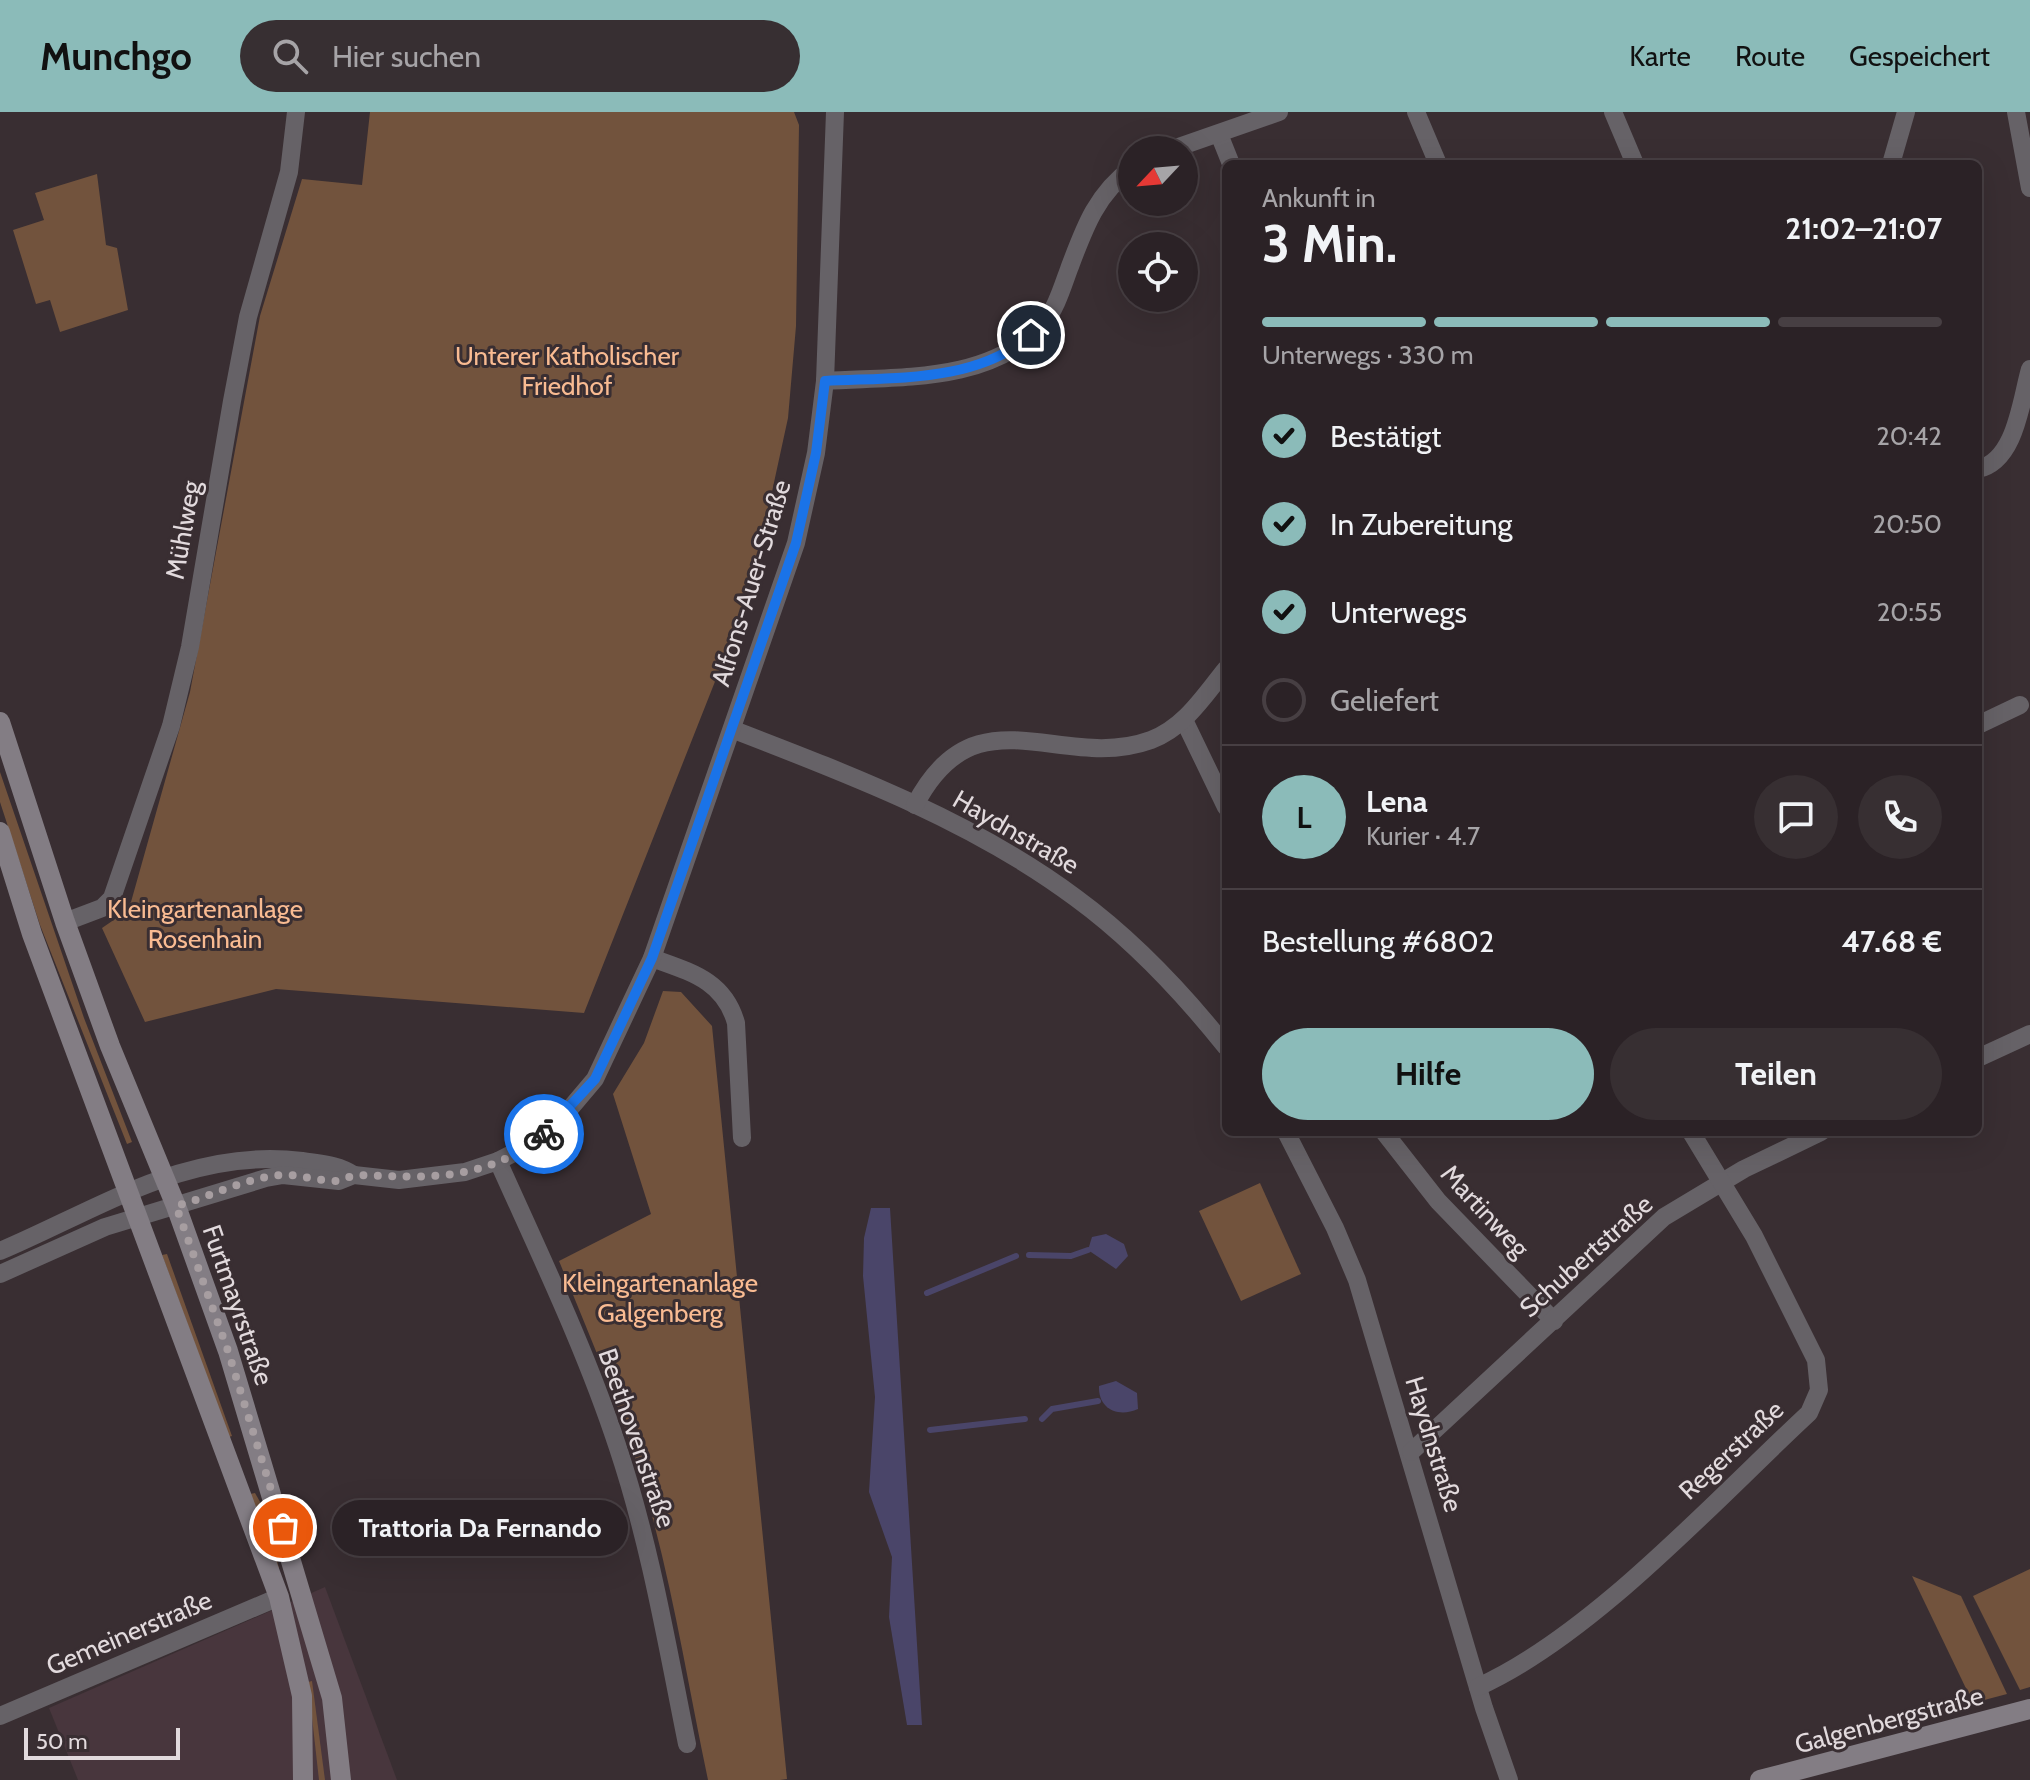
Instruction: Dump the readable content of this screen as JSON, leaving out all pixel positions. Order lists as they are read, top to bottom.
{
  "streets": {
    "main road": ["Furtmayrstraße", "Galgenbergstraße"],
    "street": [
      "Mühlweg",
      "Alfons-Auer-Straße",
      "Haydnstraße",
      "Martinweg",
      "Schubertstraße",
      "Beethovenstraße",
      "Regerstraße",
      "Gemeinerstraße"
    ]
  },
  "crossings": [
    ["Mühlweg", "Furtmayrstraße"],
    ["Alfons-Auer-Straße", "Haydnstraße"],
    ["Alfons-Auer-Straße", "Furtmayrstraße"],
    ["Alfons-Auer-Straße", "Beethovenstraße"],
    ["Haydnstraße", "Schubertstraße"],
    ["Haydnstraße", "Regerstraße"],
    ["Martinweg", "Schubertstraße"],
    ["Schubertstraße", "Regerstraße"]
  ],
  "parks": ["Unterer Katholischer Friedhof", "Kleingartenanlage Rosenhain", "Kleingartenanlage Galgenberg"],
  "places": ["Trattoria Da Fernando"],
  "scale_bar": "50 m",
  "north": "bottom left",
  "page": {
    "header": "Munchgo",
    "search": "Hier suchen",
    "nav": ["Karte", "Route", "Gespeichert"],
    "heading": ["3 Min.", "Ankunft in", "21:02–21:07"],
    "panel": [
      "Lena",
      "Kurier · 4.7",
      "Bestellung #6802",
      "47.68 €"
    ],
    "bar": "Unterwegs · 330 m",
    "list": [
      ["Bestätigt", "20:42"],
      ["In Zubereitung", "20:50"],
      ["Unterwegs", "20:55"],
      "Geliefert"
    ],
    "round": "L",
    "buttons": ["Hilfe", "Teilen"],
    "bubble": "Trattoria Da Fernando",
    "scale": "50 m"
  }
}
